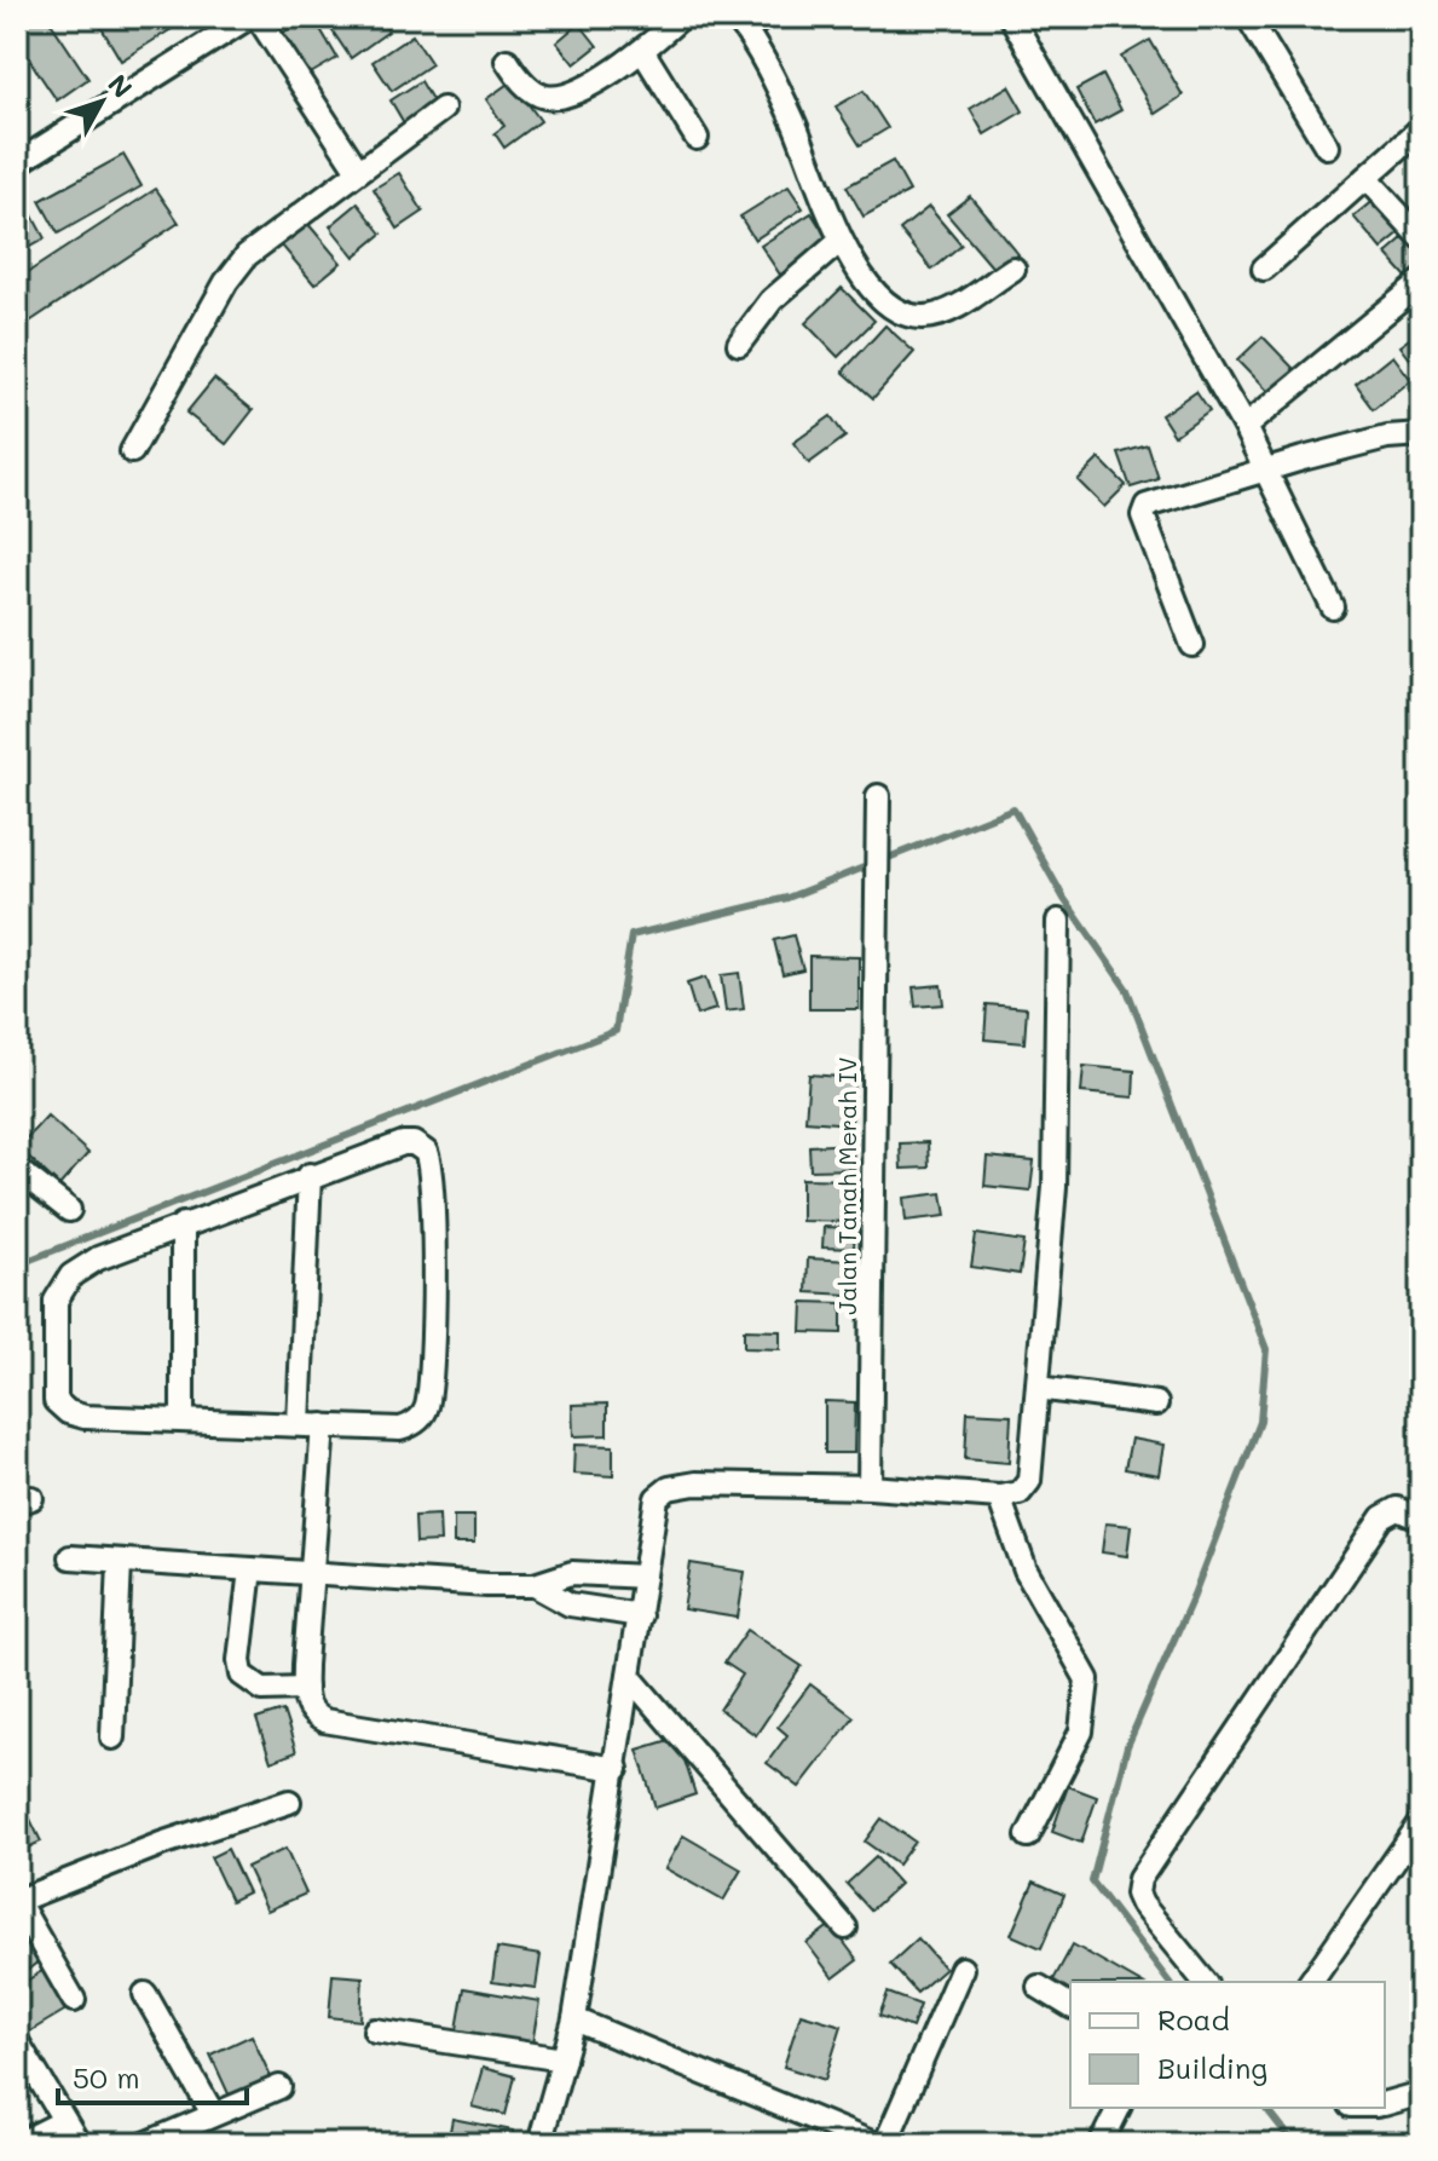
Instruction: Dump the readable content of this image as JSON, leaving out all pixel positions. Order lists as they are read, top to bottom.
{
  "streets": {
    "street": ["Jalan Tanah Merah IV"]
  },
  "legend": ["Road", "Building"],
  "scale_bar": "50 m",
  "north": "top right"
}
